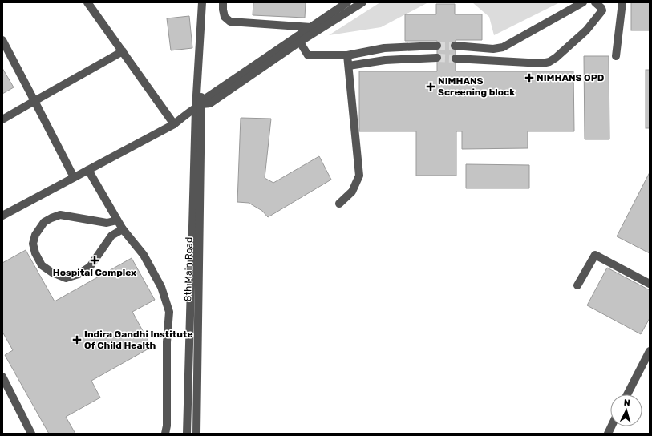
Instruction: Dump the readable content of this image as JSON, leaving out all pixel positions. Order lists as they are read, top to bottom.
{
  "streets": {
    "street": ["8th Main Road"]
  },
  "places": {
    "health": [
      "NIMHANS OPD",
      "NIMHANS Screening block",
      "Hospital Complex",
      "Indira Gandhi Institute Of Child Health"
    ]
  },
  "north": "top"
}
